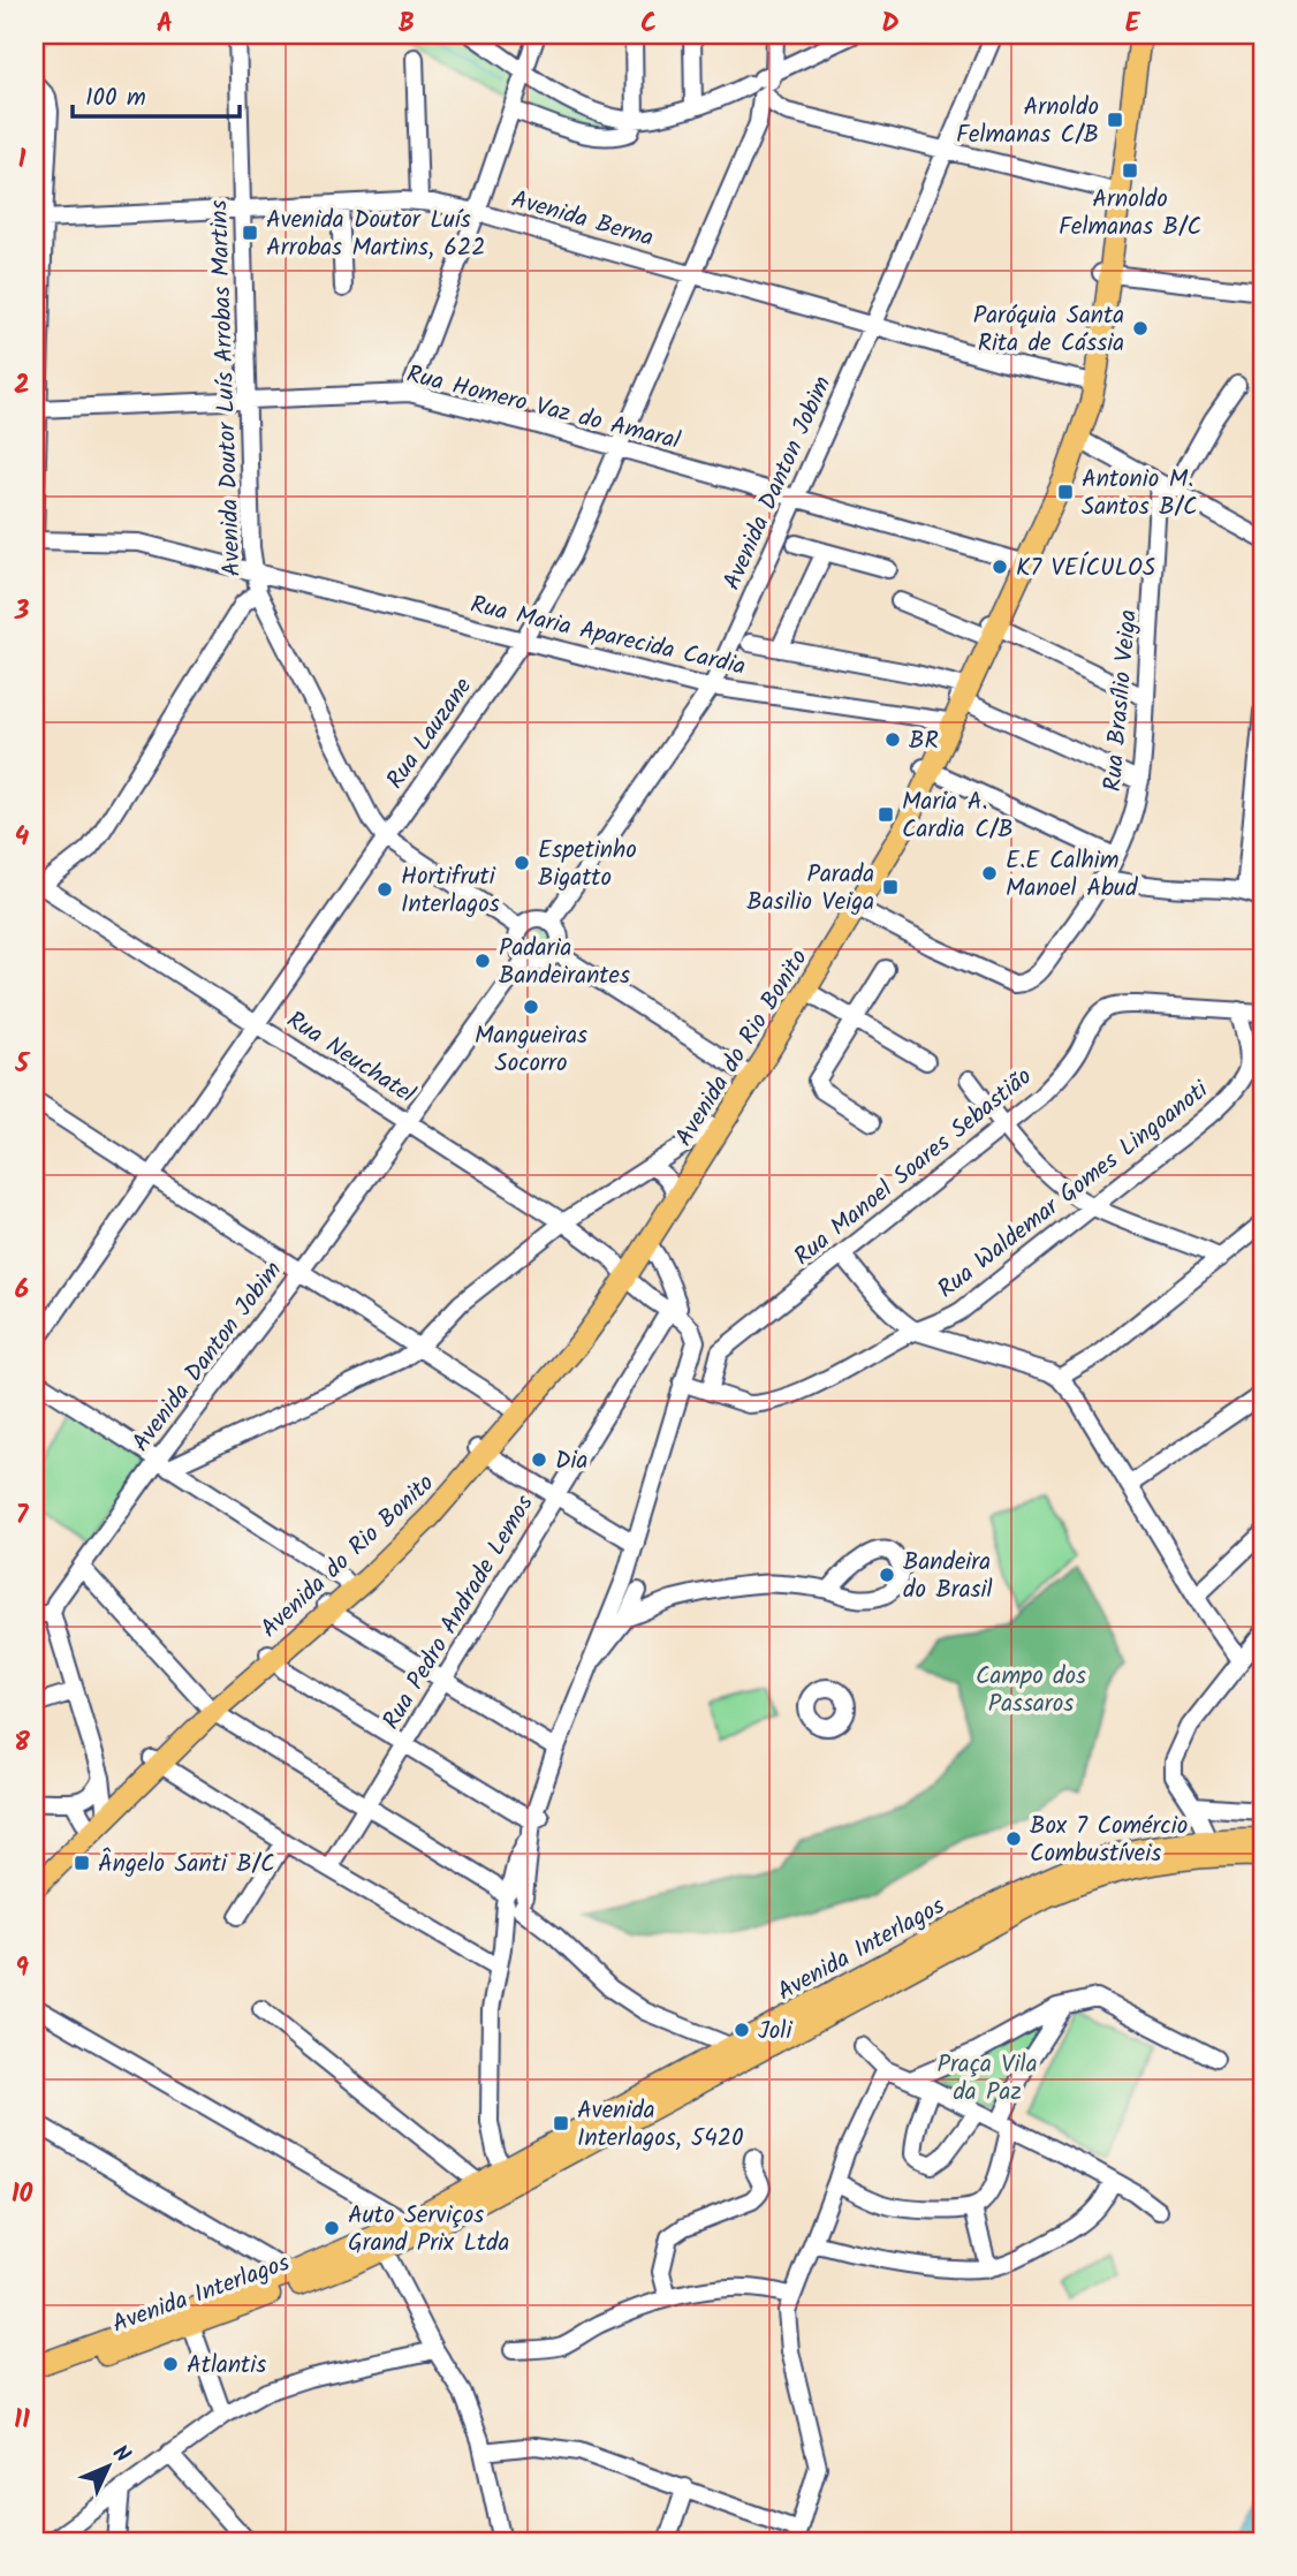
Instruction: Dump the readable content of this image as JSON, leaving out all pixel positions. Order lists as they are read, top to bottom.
{
  "streets": {
    "main road": ["Avenida do Rio Bonito", "Avenida Interlagos"],
    "street": [
      "Avenida Berna",
      "Avenida Doutor Luís Arrobas Martins",
      "Rua Homero Vaz do Amaral",
      "Avenida Danton Jobim",
      "Rua Maria Aparecida Cardia",
      "Rua Brasílio Veiga",
      "Rua Lauzane",
      "Rua Neuchatel",
      "Rua Manoel Soares Sebastião",
      "Rua Waldemar Gomes Lingoanoti",
      "Rua Pedro Andrade Lemos"
    ]
  },
  "crossings": [
    ["Avenida Berna", "Avenida Doutor Luís Arrobas Martins"],
    ["Avenida Berna", "Avenida Danton Jobim"],
    ["Avenida Berna", "Rua Lauzane"],
    ["Avenida Berna", "Avenida do Rio Bonito"],
    ["Avenida Doutor Luís Arrobas Martins", "Rua Homero Vaz do Amaral"],
    ["Avenida Doutor Luís Arrobas Martins", "Avenida Danton Jobim"],
    ["Avenida Doutor Luís Arrobas Martins", "Rua Maria Aparecida Cardia"],
    ["Avenida Doutor Luís Arrobas Martins", "Rua Lauzane"],
    ["Rua Homero Vaz do Amaral", "Avenida Danton Jobim"],
    ["Rua Homero Vaz do Amaral", "Rua Lauzane"],
    ["Rua Homero Vaz do Amaral", "Avenida do Rio Bonito"],
    ["Avenida Danton Jobim", "Rua Maria Aparecida Cardia"],
    ["Avenida Danton Jobim", "Rua Neuchatel"],
    ["Rua Maria Aparecida Cardia", "Rua Lauzane"],
    ["Rua Maria Aparecida Cardia", "Avenida do Rio Bonito"],
    ["Rua Brasílio Veiga", "Avenida do Rio Bonito"],
    ["Rua Lauzane", "Rua Neuchatel"],
    ["Avenida do Rio Bonito", "Rua Neuchatel"],
    ["Rua Neuchatel", "Rua Pedro Andrade Lemos"],
    ["Rua Manoel Soares Sebastião", "Rua Waldemar Gomes Lingoanoti"]
  ],
  "parks": ["Campo dos Passaros", "Praça Vila da Paz"],
  "places": {
    "transit": [
      "Arnoldo Felmanas C/B",
      "Arnoldo Felmanas B/C",
      "Avenida Doutor Luís Arrobas Martins, 622",
      "Antonio M. Santos B/C",
      "Maria A. Cardia C/B",
      "Parada Basilio Veiga",
      "Ângelo Santi B/C",
      "Avenida Interlagos, 5420"
    ],
    "other": [
      "Paróquia Santa Rita de Cássia",
      "K7 VEÍCULOS",
      "BR",
      "Espetinho Bigatto",
      "E.E Calhim Manoel Abud",
      "Hortifruti Interlagos",
      "Padaria Bandeirantes",
      "Mangueiras Socorro",
      "Dia",
      "Bandeira do Brasil",
      "Box 7 Comércio Combustíveis",
      "Joli",
      "Auto Serviços Grand Prix Ltda",
      "Atlantis"
    ]
  },
  "scale_bar": "100 m",
  "north": "top right",
  "grid": {
    "columns": [
      "A",
      "B",
      "C",
      "D",
      "E"
    ],
    "rows": [
      "1",
      "2",
      "3",
      "4",
      "5",
      "6",
      "7",
      "8",
      "9",
      "10",
      "11"
    ]
  }
}
